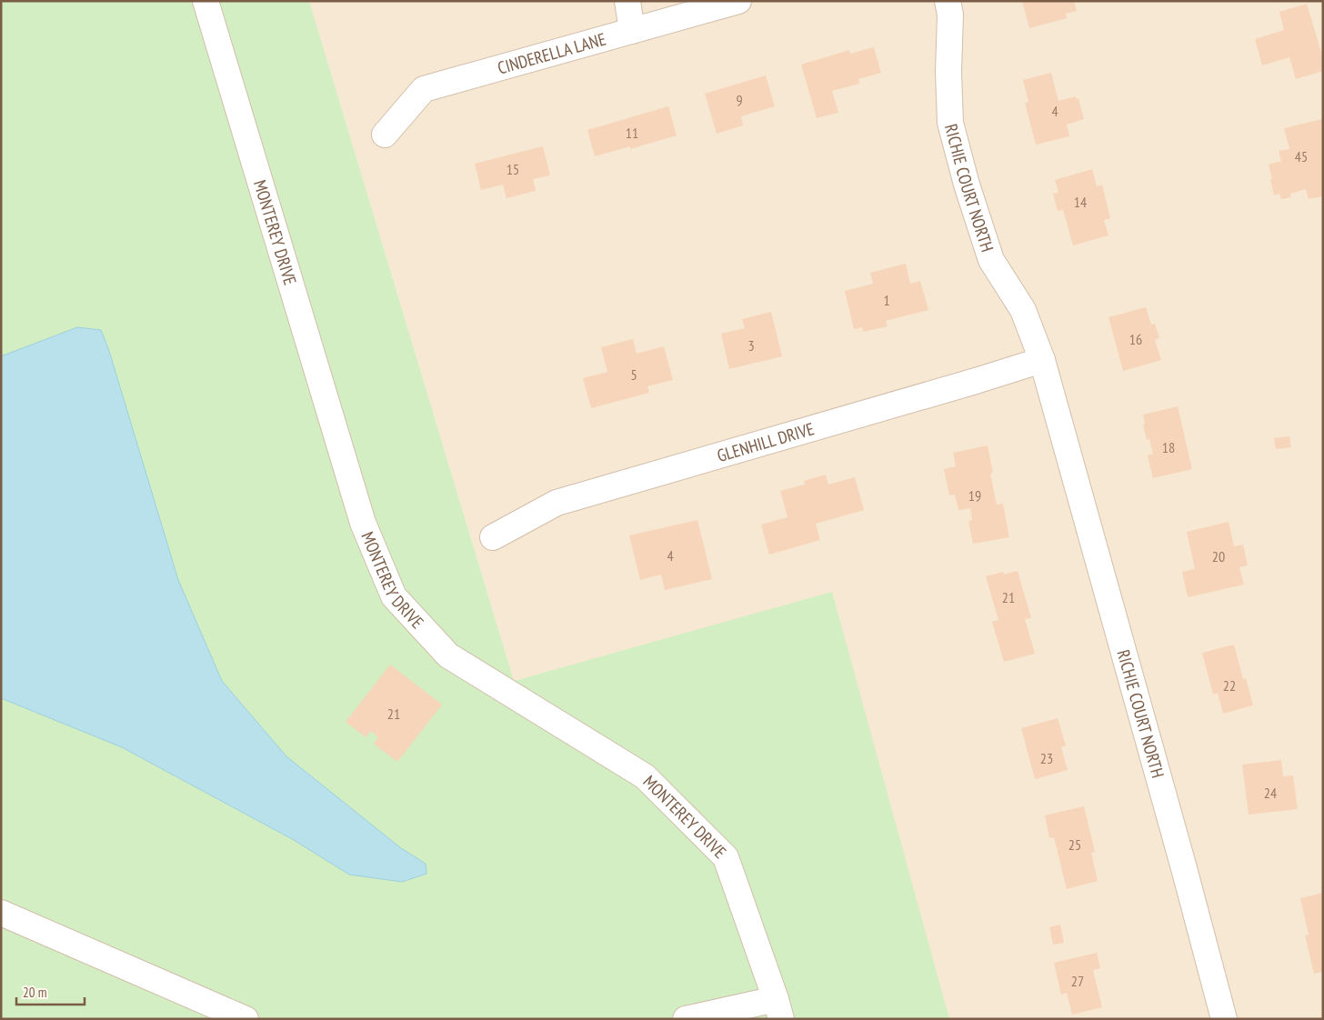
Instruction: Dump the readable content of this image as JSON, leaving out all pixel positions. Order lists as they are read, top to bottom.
{
  "streets": {
    "street": [
      "CINDERELLA LANE",
      "RICHIE COURT NORTH",
      "MONTEREY DRIVE",
      "GLENHILL DRIVE"
    ]
  },
  "crossings": [
    ["RICHIE COURT NORTH", "GLENHILL DRIVE"]
  ],
  "house_numbers": [
    "9",
    "4",
    "11",
    "45",
    "15",
    "14",
    "1",
    "16",
    "3",
    "5",
    "18",
    "19",
    "4",
    "20",
    "21",
    "22",
    "21",
    "23",
    "24",
    "25",
    "27"
  ],
  "scale_bar": "20 m"
}
